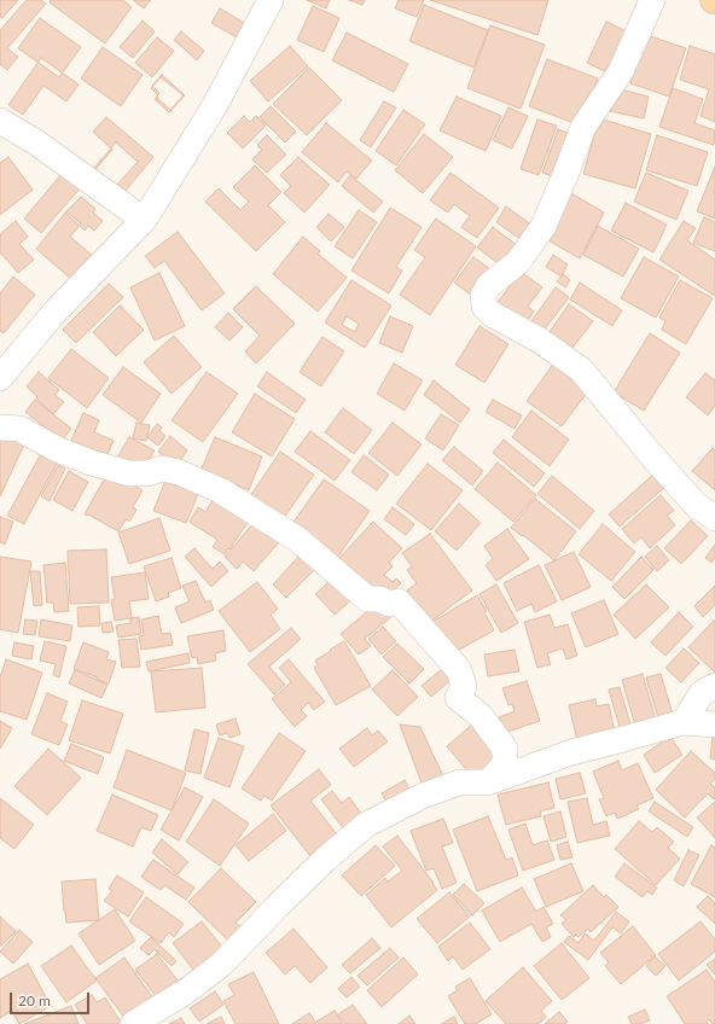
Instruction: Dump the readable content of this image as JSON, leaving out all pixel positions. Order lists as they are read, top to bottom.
{
  "scale_bar": "20 m"
}
